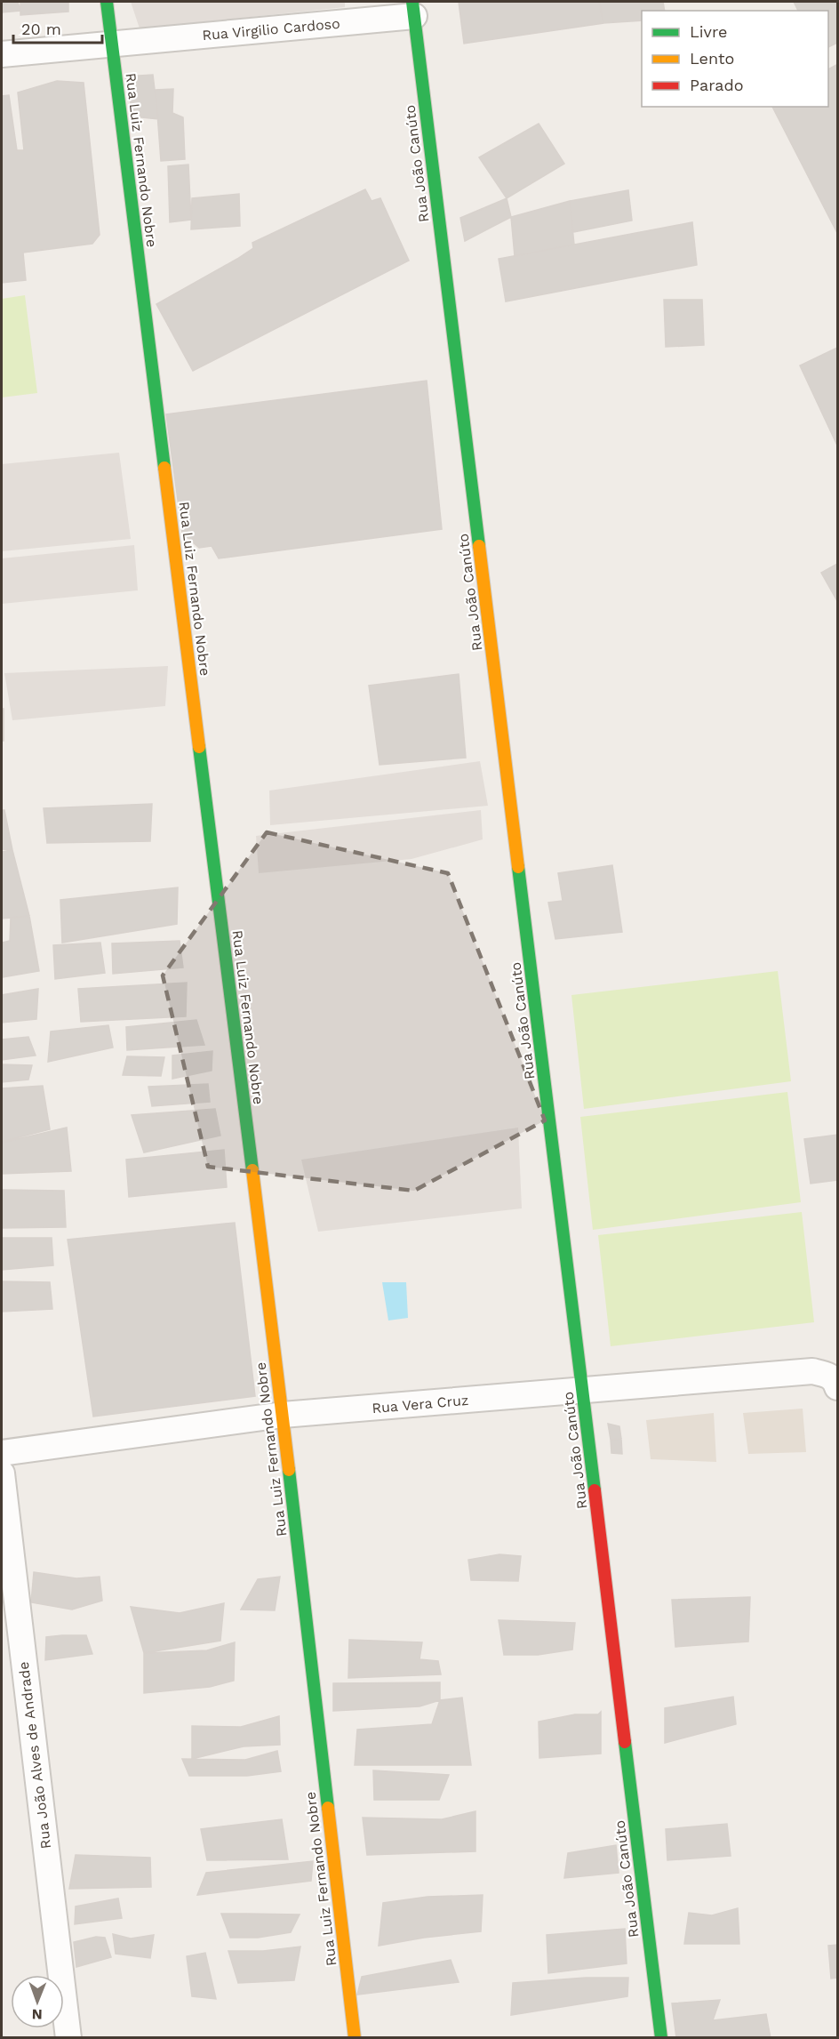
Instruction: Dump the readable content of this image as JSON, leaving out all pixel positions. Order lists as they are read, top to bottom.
{
  "streets": {
    "street": [
      "Rua Virgilio Cardoso",
      "Rua Luiz Fernando Nobre",
      "Rua João Canúto",
      "Rua Vera Cruz",
      "Rua João Alves de Andrade"
    ]
  },
  "crossings": [
    ["Rua Virgilio Cardoso", "Rua Luiz Fernando Nobre"],
    ["Rua Virgilio Cardoso", "Rua João Canúto"],
    ["Rua Luiz Fernando Nobre", "Rua Vera Cruz"],
    ["Rua João Canúto", "Rua Vera Cruz"]
  ],
  "legend": ["Livre", "Lento", "Parado"],
  "scale_bar": "20 m",
  "north": "bottom"
}
